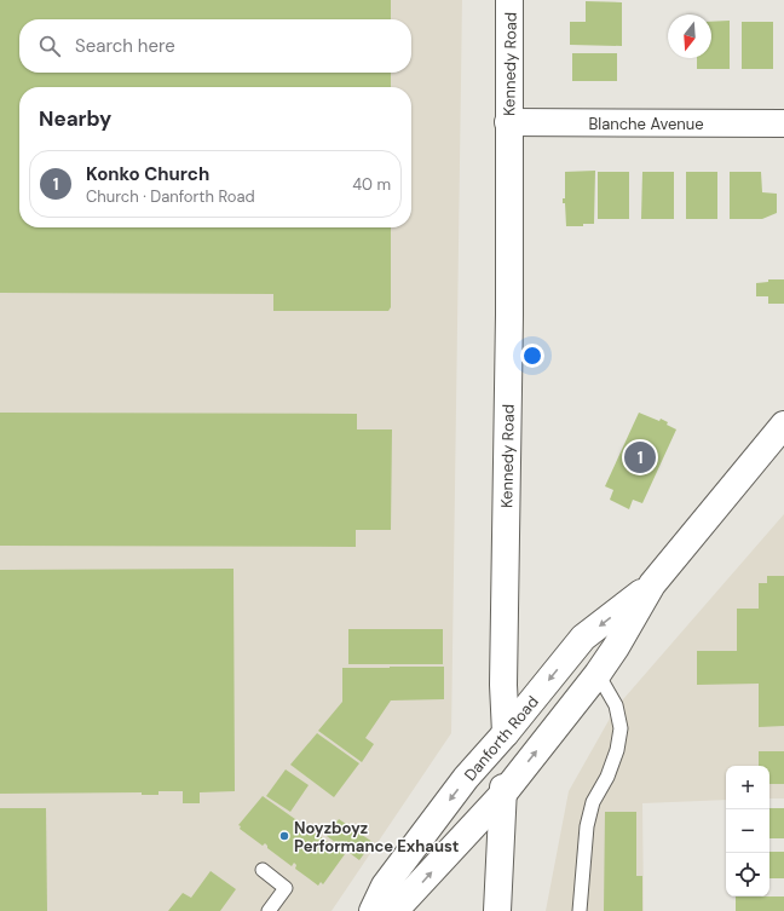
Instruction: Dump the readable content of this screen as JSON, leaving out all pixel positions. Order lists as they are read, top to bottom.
{
  "streets": {
    "main road": ["Kennedy Road", "Blanche Avenue", "Danforth Road"]
  },
  "crossings": [
    ["Kennedy Road", "Blanche Avenue"],
    ["Kennedy Road", "Danforth Road"]
  ],
  "places": ["Noyzboyz Performance Exhaust"],
  "north": "bottom",
  "page": {
    "search": "Search here",
    "heading": "Nearby",
    "list": [
      {
        "mark": "1",
        "name": "Konko Church",
        "note": "Church · Danforth Road",
        "value": "40 m"
      }
    ],
    "pins": "1",
    "map_buttons": ["+", "−"]
  }
}
